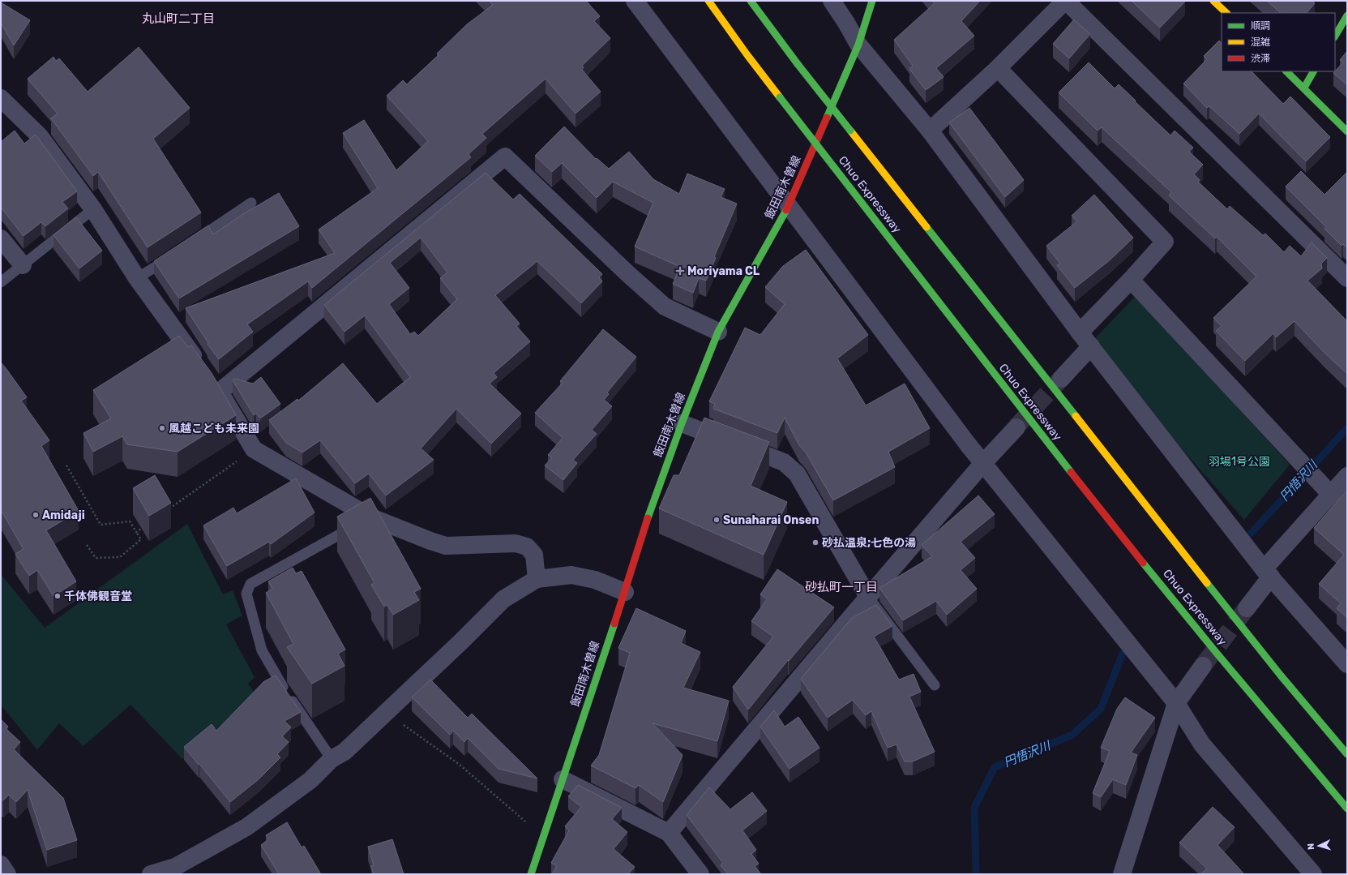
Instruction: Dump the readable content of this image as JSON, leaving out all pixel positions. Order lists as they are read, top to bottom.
{
  "streets": {
    "main road": ["飯田南木曽線", "Chuo Expressway"]
  },
  "districts": ["丸山町二丁目", "砂払町一丁目"],
  "water": ["円悟沢川"],
  "parks": ["羽場1号公園"],
  "places": {
    "health": ["Moriyama CL"],
    "other": [
      "風越こども未来園",
      "Amidaji",
      "Sunaharai Onsen",
      "砂払温泉;七色の湯",
      "千体佛観音堂"
    ]
  },
  "legend": ["順調", "混雑", "渋滞"],
  "north": "left"
}
